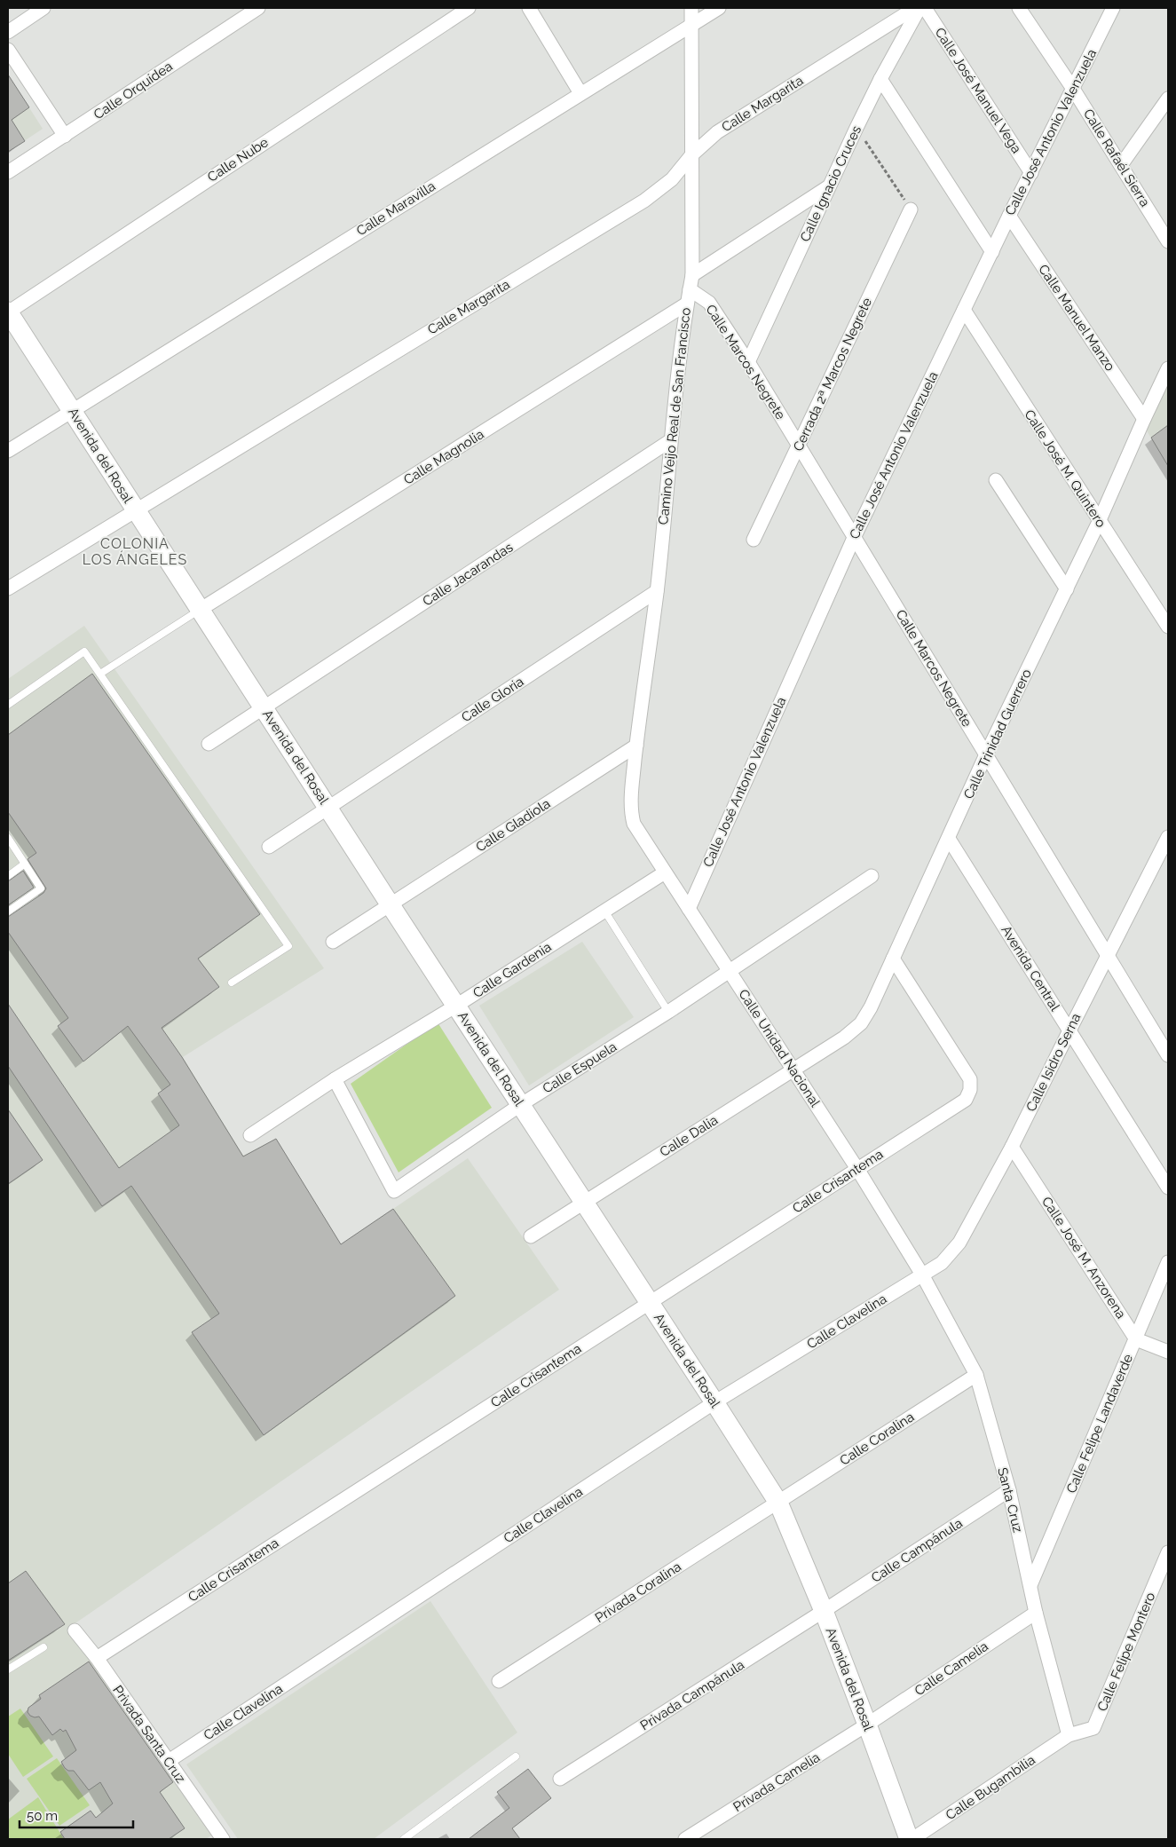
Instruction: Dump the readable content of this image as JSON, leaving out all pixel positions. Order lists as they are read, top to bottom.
{
  "streets": {
    "street": [
      "Calle Orquídea",
      "Calle José Manuel Vega",
      "Calle Margarita",
      "Calle José Antonio Valenzuela",
      "Calle Rafaél Sierra",
      "Calle Nube",
      "Calle Ignacio Cruces",
      "Calle Maravilla",
      "Calle Manuel Manzo",
      "Calle Marcos Negrete",
      "Cerrada 2ª Marcos Negrete",
      "Camino Veijo Real de San Francisco",
      "Avenida del Rosal",
      "Calle Magnolia",
      "Calle José M. Quintero",
      "Calle Jacarandas",
      "Calle Gloria",
      "Calle Trinidad Guerrero",
      "Calle Gladiola",
      "Avenida Central",
      "Calle Gardenia",
      "Calle Unidad Nacional",
      "Calle Isidro Serna",
      "Calle Espuela",
      "Calle Dalia",
      "Calle Crisantema",
      "Calle José M. Anzorena",
      "Calle Clavelina",
      "Calle Felipe Landaverde",
      "Calle Coralina",
      "Santa Cruz",
      "Calle Campánula",
      "Privada Coralina",
      "Calle Felipe Montero",
      "Calle Camelia",
      "Privada Campánula",
      "Privada Santa Cruz",
      "Privada Camelia",
      "Calle Bugambilia"
    ]
  },
  "crossings": [
    ["Calle José Manuel Vega", "Calle José Antonio Valenzuela"],
    ["Calle Margarita", "Camino Veijo Real de San Francisco"],
    ["Calle Margarita", "Avenida del Rosal"],
    ["Calle José Antonio Valenzuela", "Calle Rafaél Sierra"],
    ["Calle José Antonio Valenzuela", "Calle Manuel Manzo"],
    ["Calle José Antonio Valenzuela", "Calle Marcos Negrete"],
    ["Calle José Antonio Valenzuela", "Calle José M. Quintero"],
    ["Calle José Antonio Valenzuela", "Calle Unidad Nacional"],
    ["Calle Nube", "Avenida del Rosal"],
    ["Calle Ignacio Cruces", "Calle Marcos Negrete"],
    ["Calle Maravilla", "Camino Veijo Real de San Francisco"],
    ["Calle Maravilla", "Avenida del Rosal"],
    ["Calle Manuel Manzo", "Calle Trinidad Guerrero"],
    ["Calle Marcos Negrete", "Cerrada 2ª Marcos Negrete"],
    ["Calle Marcos Negrete", "Camino Veijo Real de San Francisco"],
    ["Calle Marcos Negrete", "Calle Trinidad Guerrero"],
    ["Calle Marcos Negrete", "Calle Isidro Serna"],
    ["Camino Veijo Real de San Francisco", "Calle Magnolia"],
    ["Camino Veijo Real de San Francisco", "Calle Jacarandas"],
    ["Camino Veijo Real de San Francisco", "Calle Gloria"],
    ["Camino Veijo Real de San Francisco", "Calle Gladiola"],
    ["Camino Veijo Real de San Francisco", "Calle Unidad Nacional"],
    ["Avenida del Rosal", "Calle Magnolia"],
    ["Avenida del Rosal", "Calle Jacarandas"],
    ["Avenida del Rosal", "Calle Gloria"],
    ["Avenida del Rosal", "Calle Gladiola"],
    ["Avenida del Rosal", "Calle Gardenia"],
    ["Avenida del Rosal", "Calle Espuela"],
    ["Avenida del Rosal", "Calle Dalia"],
    ["Avenida del Rosal", "Calle Crisantema"],
    ["Avenida del Rosal", "Calle Clavelina"],
    ["Avenida del Rosal", "Calle Coralina"],
    ["Avenida del Rosal", "Calle Campánula"],
    ["Avenida del Rosal", "Privada Coralina"],
    ["Avenida del Rosal", "Calle Camelia"],
    ["Avenida del Rosal", "Privada Campánula"],
    ["Avenida del Rosal", "Privada Camelia"],
    ["Calle José M. Quintero", "Calle Trinidad Guerrero"],
    ["Calle Trinidad Guerrero", "Avenida Central"],
    ["Calle Trinidad Guerrero", "Calle Unidad Nacional"],
    ["Calle Trinidad Guerrero", "Calle Dalia"],
    ["Calle Trinidad Guerrero", "Calle Crisantema"],
    ["Avenida Central", "Calle Isidro Serna"],
    ["Calle Gardenia", "Calle Unidad Nacional"],
    ["Calle Gardenia", "Calle Espuela"],
    ["Calle Unidad Nacional", "Calle Isidro Serna"],
    ["Calle Unidad Nacional", "Calle Espuela"],
    ["Calle Unidad Nacional", "Calle Dalia"],
    ["Calle Unidad Nacional", "Calle Crisantema"],
    ["Calle Unidad Nacional", "Calle Clavelina"],
    ["Calle Unidad Nacional", "Santa Cruz"],
    ["Calle Isidro Serna", "Calle José M. Anzorena"],
    ["Calle Isidro Serna", "Calle Clavelina"],
    ["Calle Isidro Serna", "Santa Cruz"],
    ["Calle Crisantema", "Privada Santa Cruz"],
    ["Calle José M. Anzorena", "Calle Felipe Landaverde"],
    ["Calle Clavelina", "Santa Cruz"],
    ["Calle Clavelina", "Privada Santa Cruz"],
    ["Calle Felipe Landaverde", "Santa Cruz"],
    ["Calle Coralina", "Santa Cruz"],
    ["Calle Coralina", "Privada Coralina"],
    ["Santa Cruz", "Calle Campánula"],
    ["Santa Cruz", "Calle Felipe Montero"],
    ["Santa Cruz", "Calle Camelia"],
    ["Santa Cruz", "Calle Bugambilia"],
    ["Calle Campánula", "Privada Campánula"],
    ["Calle Felipe Montero", "Calle Bugambilia"],
    ["Calle Camelia", "Privada Camelia"]
  ],
  "districts": ["COLONIA LOS ÁNGELES"],
  "scale_bar": "50 m"
}
